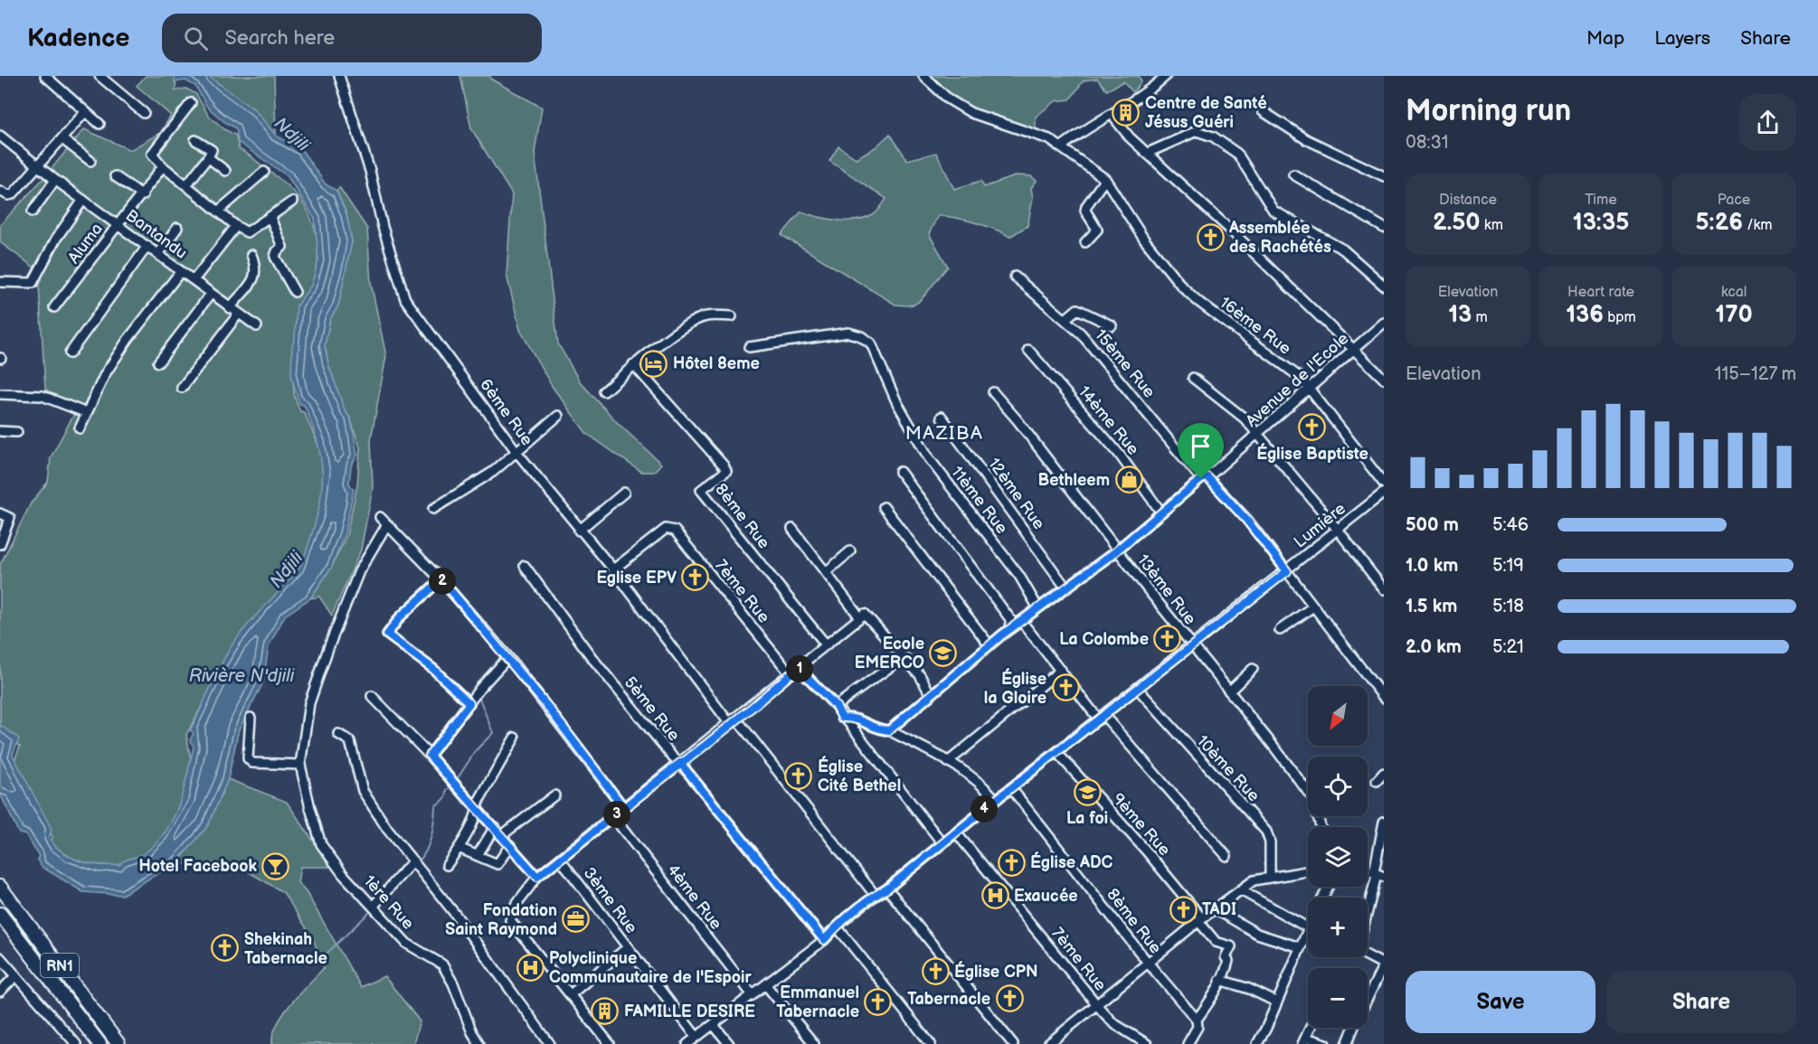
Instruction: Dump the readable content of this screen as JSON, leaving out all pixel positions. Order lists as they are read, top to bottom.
{
  "streets": {
    "highway": ["RN1"],
    "street": [
      "Bantandu",
      "Aluma",
      "16ème Rue",
      "15ème Rue",
      "Avenue de l'Ecole",
      "6ème Rue",
      "14ème Rue",
      "12ème Rue",
      "11ème Rue",
      "8ème Rue",
      "Lumière",
      "13ème Rue",
      "7ème Rue",
      "5ème Rue",
      "10ème Rue",
      "9ème Rue",
      "4ème Rue",
      "3ème Rue",
      "1ère Rue"
    ]
  },
  "crossings": [
    ["Bantandu", "Aluma"],
    ["16ème Rue", "Avenue de l'Ecole"],
    ["15ème Rue", "Avenue de l'Ecole"],
    ["15ème Rue", "Lumière"],
    ["Avenue de l'Ecole", "14ème Rue"],
    ["Avenue de l'Ecole", "12ème Rue"],
    ["Avenue de l'Ecole", "11ème Rue"],
    ["Avenue de l'Ecole", "8ème Rue"],
    ["Avenue de l'Ecole", "13ème Rue"],
    ["6ème Rue", "Lumière"],
    ["6ème Rue", "7ème Rue"],
    ["8ème Rue", "Lumière"],
    ["Lumière", "13ème Rue"],
    ["Lumière", "7ème Rue"],
    ["Lumière", "5ème Rue"],
    ["Lumière", "10ème Rue"],
    ["Lumière", "9ème Rue"],
    ["Lumière", "4ème Rue"],
    ["Lumière", "3ème Rue"]
  ],
  "districts": ["MAZIBA"],
  "water": ["Ndjili", "Rivière N'djili"],
  "places": {
    "building": ["Centre de Santé Jésus Guéri", "FAMILLE DESIRE"],
    "church": [
      "Assemblée des Rachétés",
      "Église Baptiste",
      "Eglise EPV",
      "La Colombe",
      "Église la Gloire",
      "Église Cité Bethel",
      "Église ADC",
      "TADI",
      "Shekinah Tabernacle",
      "Église CPN",
      "Tabernacle",
      "Emmanuel Tabernacle"
    ],
    "hotel": ["Hôtel 8eme"],
    "shop": ["Bethleem"],
    "school or university": ["Ecole EMERCO", "La foi"],
    "bar": ["Hotel Facebook"],
    "hospital": ["Exaucée", "Polyclinique Communautaire de l'Espoir"],
    "office": ["Fondation Saint Raymond"]
  },
  "north": "bottom left",
  "page": {
    "header": "Kadence",
    "search": "Search here",
    "nav": ["Map", "Layers", "Share"],
    "heading": ["Morning run", "08:31"],
    "stats": [
      ["Distance", "2.50 km"],
      ["Time", "13:35"],
      ["Pace", "5:26 /km"],
      ["Elevation", "13 m"],
      ["Heart rate", "136 bpm"],
      ["kcal", "170"]
    ],
    "chart": ["Elevation", "115–127 m"],
    "list": [
      {
        "name": "500 m",
        "note": "5:46"
      },
      {
        "name": "1.0 km",
        "note": "5:19"
      },
      {
        "name": "1.5 km",
        "note": "5:18"
      },
      {
        "name": "2.0 km",
        "note": "5:21"
      }
    ],
    "pins": [
      "2",
      "1",
      "4",
      "3"
    ],
    "map_buttons": ["+", "−"],
    "buttons": ["Save", "Share"]
  }
}
